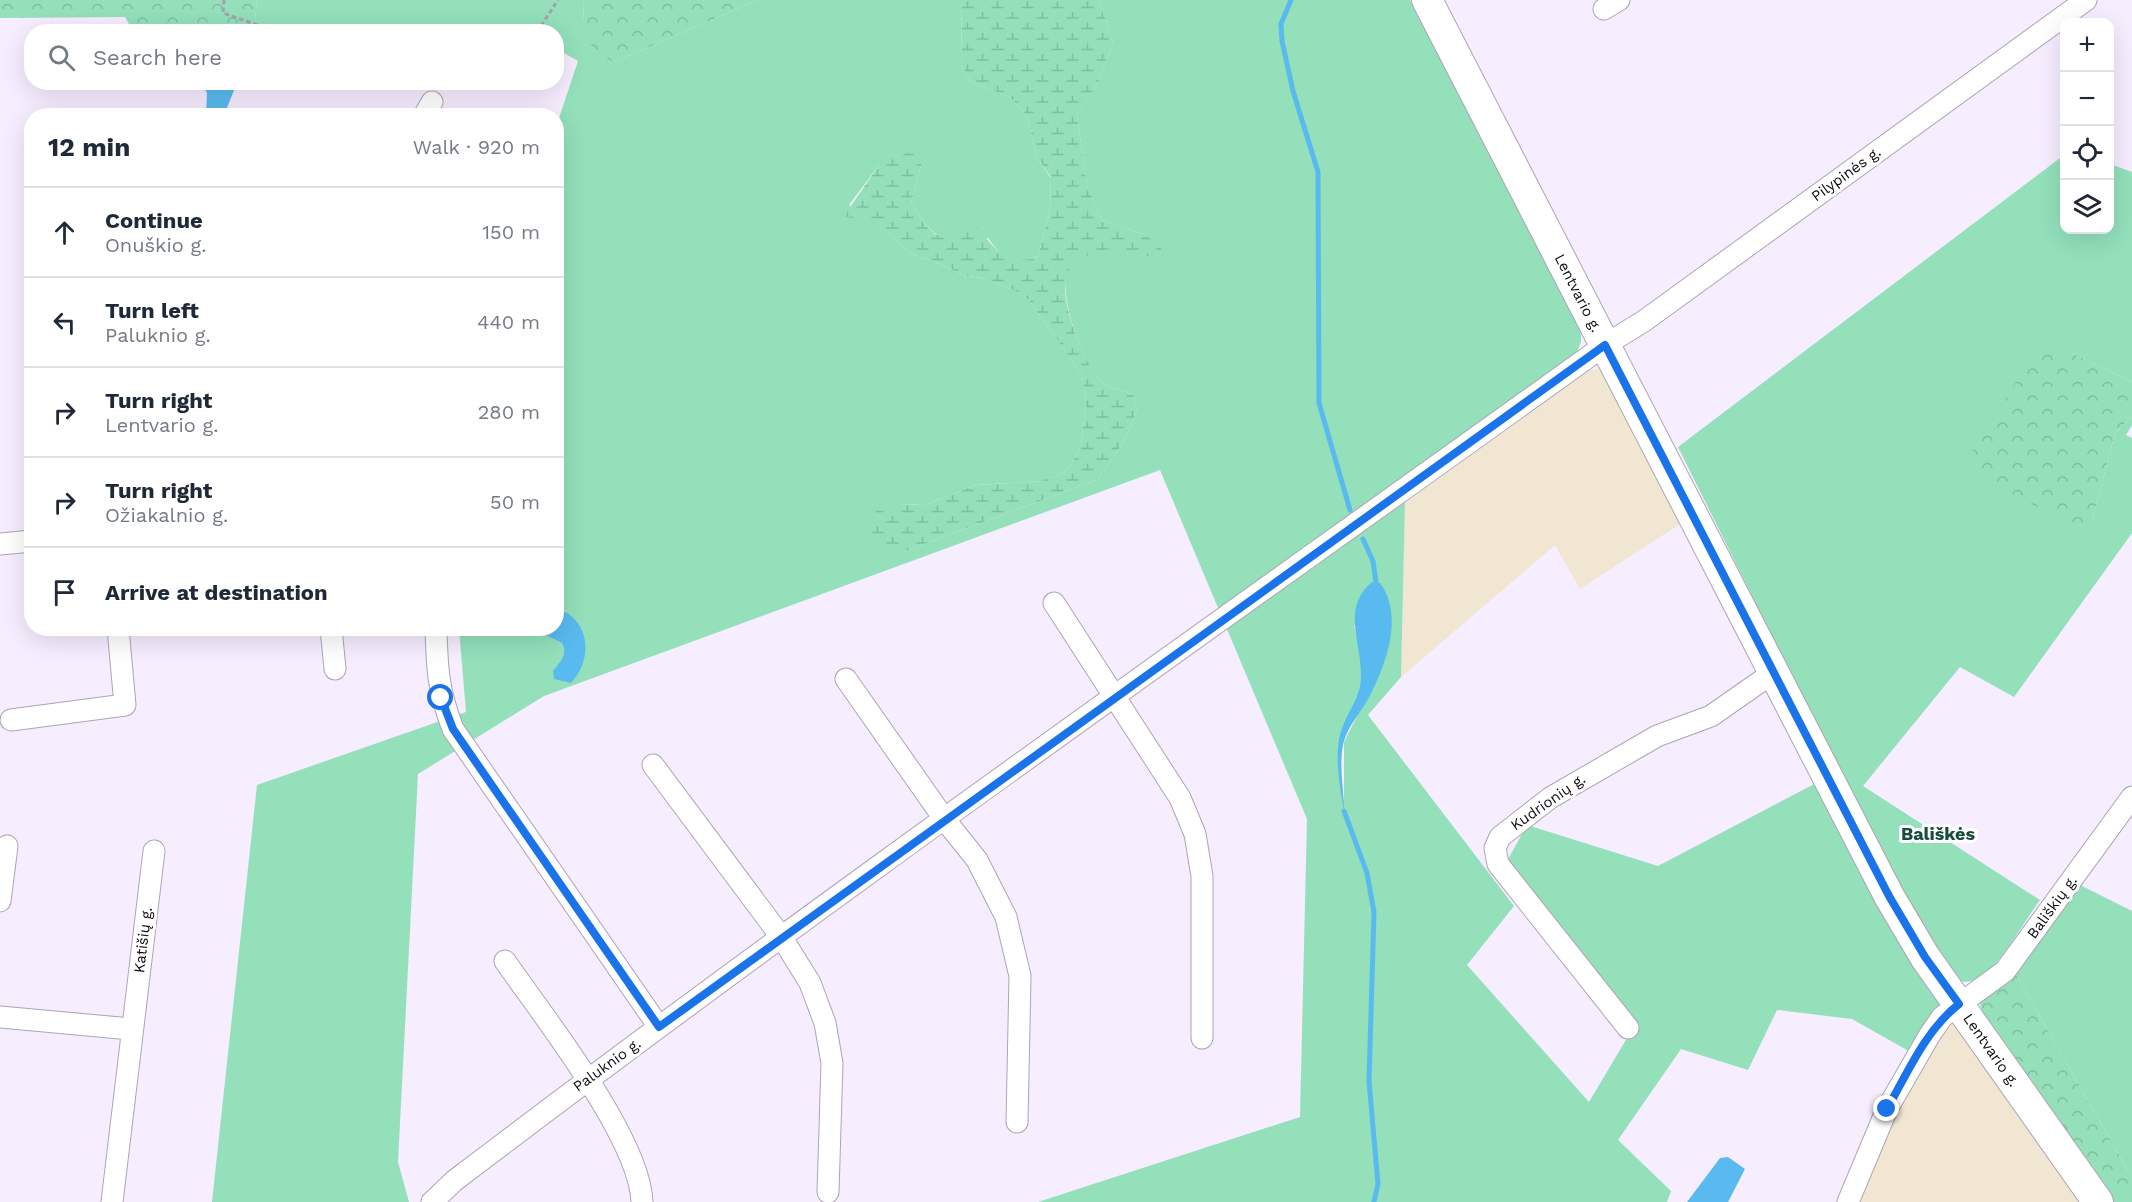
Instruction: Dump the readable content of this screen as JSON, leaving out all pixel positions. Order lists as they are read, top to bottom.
{
  "streets": {
    "main road": ["Lentvario g."],
    "street": [
      "Pilypinės g.",
      "Kudrionių g.",
      "Bališkių g.",
      "Katišių g.",
      "Paluknio g."
    ]
  },
  "crossings": [
    ["Pilypinės g.", "Lentvario g."],
    ["Pilypinės g.", "Paluknio g."],
    ["Lentvario g.", "Kudrionių g."],
    ["Lentvario g.", "Bališkių g."],
    ["Lentvario g.", "Paluknio g."]
  ],
  "districts": ["Bališkės"],
  "page": {
    "map_buttons": ["+", "−"],
    "search": "Search here",
    "heading": ["12 min", "Walk · 920 m"],
    "list": [
      ["Continue", "Onuškio g.", "150 m"],
      ["Turn left", "Paluknio g.", "440 m"],
      ["Turn right", "Lentvario g.", "280 m"],
      ["Turn right", "Ožiakalnio g.", "50 m"],
      "Arrive at destination"
    ]
  }
}
